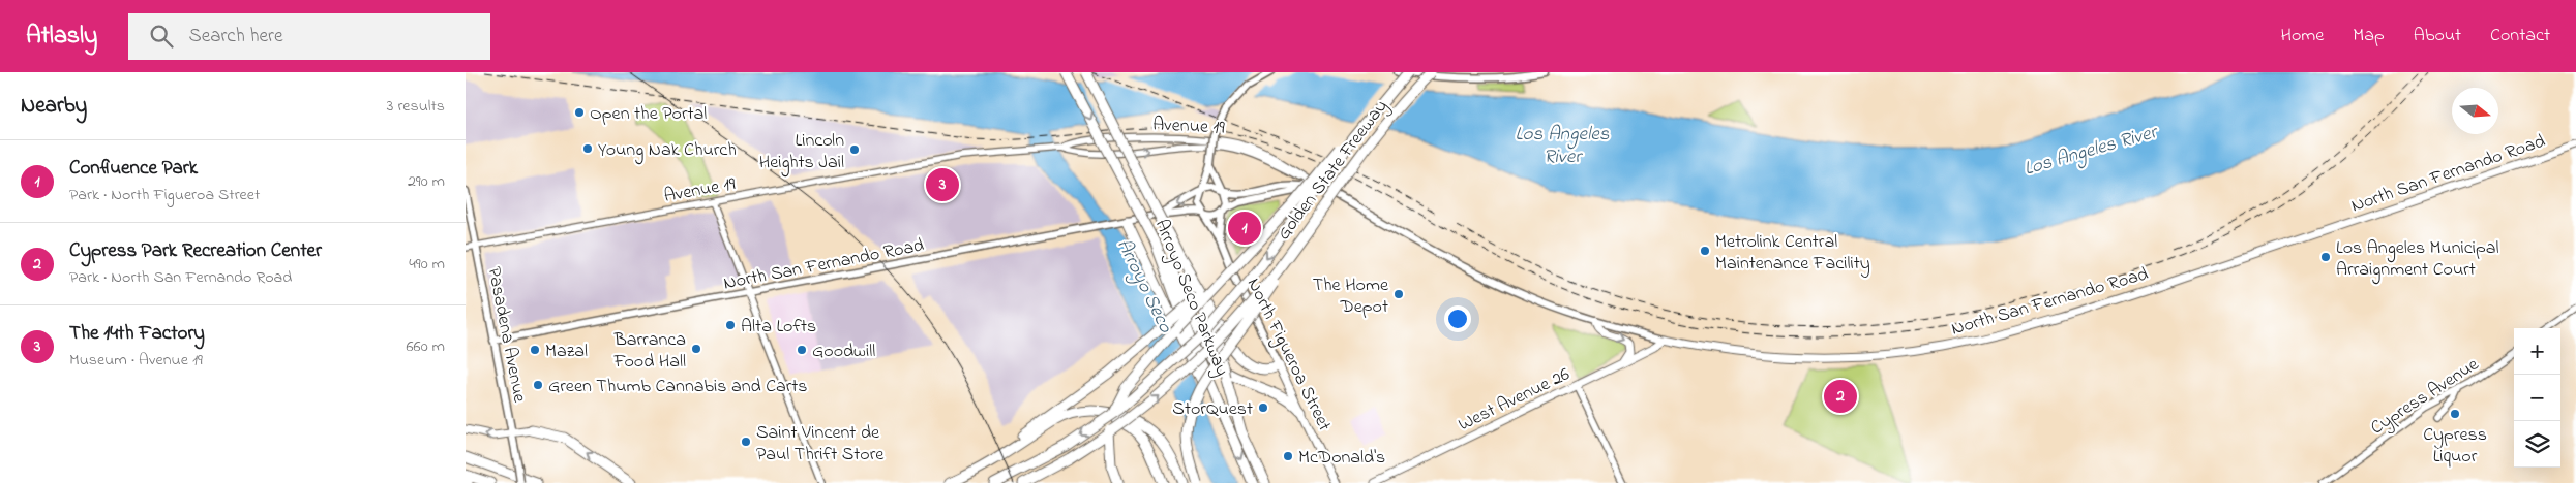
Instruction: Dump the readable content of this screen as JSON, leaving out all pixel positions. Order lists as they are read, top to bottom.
{
  "streets": {
    "highway": ["Golden State Freeway", "Arroyo Seco Parkway"],
    "main road": [
      "North San Fernando Road",
      "Pasadena Avenue",
      "North Figueroa Street",
      "West Avenue 26"
    ],
    "street": ["Avenue 19", "Cypress Avenue"]
  },
  "crossings": [
    ["Avenue 19", "North San Fernando Road"],
    ["Avenue 19", "Pasadena Avenue"],
    ["North San Fernando Road", "Pasadena Avenue"],
    ["North San Fernando Road", "North Figueroa Street"],
    ["North San Fernando Road", "West Avenue 26"]
  ],
  "water": ["Los Angeles River", "Arroyo Seco"],
  "places": [
    "Open the Portal",
    "Young Nak Church",
    "Lincoln Heights Jail",
    "Metrolink Central Maintenance Facility",
    "Los Angeles Municipal Arraignment Court",
    "The Home Depot",
    "Alta Lofts",
    "Barranca Food Hall",
    "Mazal",
    "Goodwill",
    "Green Thumb Cannabis and Carts",
    "StorQuest",
    "Cypress Liquor",
    "Saint Vincent de Paul Thrift Store",
    "McDonald's"
  ],
  "north": "right",
  "page": {
    "header": "Atlasly",
    "search": "Search here",
    "nav": [
      "Home",
      "Map",
      "About",
      "Contact"
    ],
    "heading": ["Nearby", "3 results"],
    "list": [
      {
        "mark": "1",
        "name": "Confluence Park",
        "note": "Park · North Figueroa Street",
        "value": "290 m"
      },
      {
        "mark": "2",
        "name": "Cypress Park Recreation Center",
        "note": "Park · North San Fernando Road",
        "value": "490 m"
      },
      {
        "mark": "3",
        "name": "The 14th Factory",
        "note": "Museum · Avenue 19",
        "value": "660 m"
      }
    ],
    "pins": ["3", "1", "2"],
    "map_buttons": ["+", "−"]
  }
}
